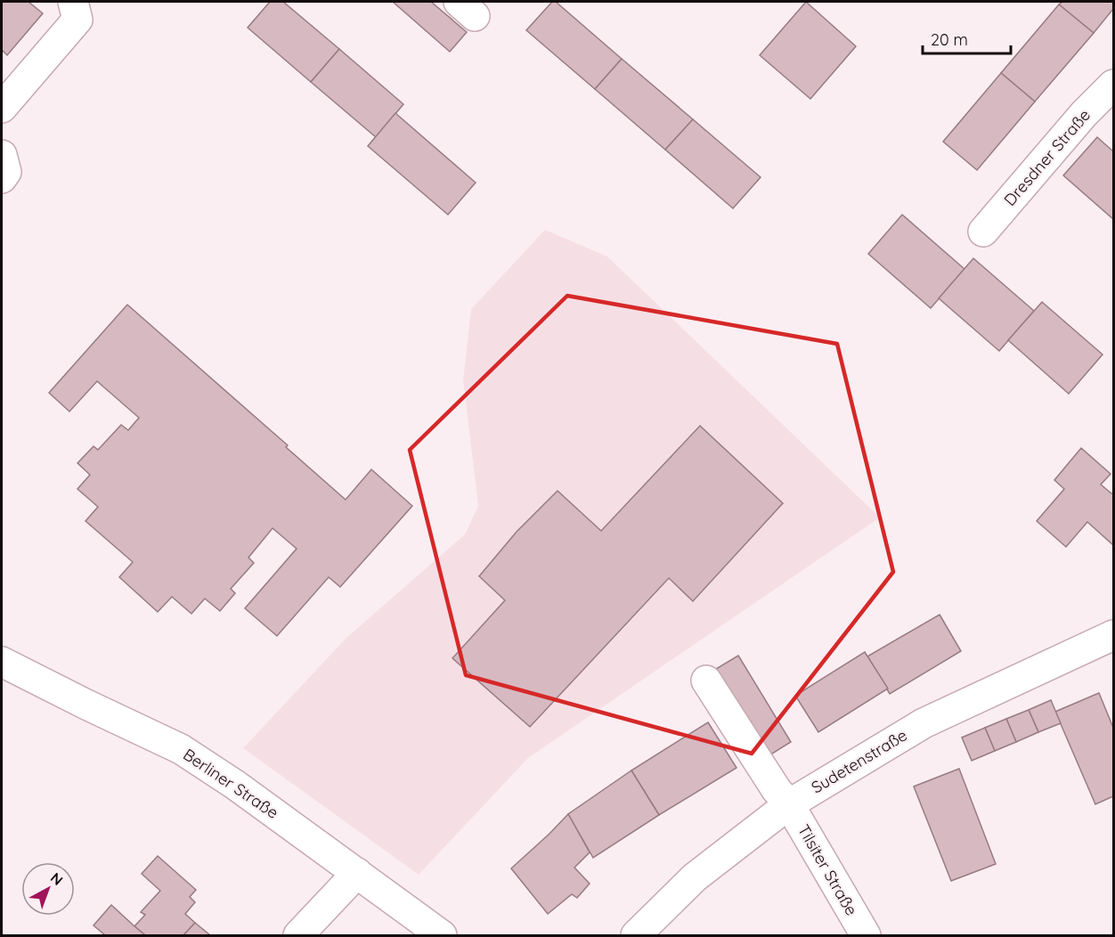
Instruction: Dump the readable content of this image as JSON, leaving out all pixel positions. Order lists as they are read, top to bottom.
{
  "streets": {
    "street": [
      "Dresdner Straße",
      "Sudetenstraße",
      "Berliner Straße",
      "Tilsiter Straße"
    ]
  },
  "crossings": [
    ["Sudetenstraße", "Tilsiter Straße"]
  ],
  "scale_bar": "20 m",
  "north": "top right"
}
